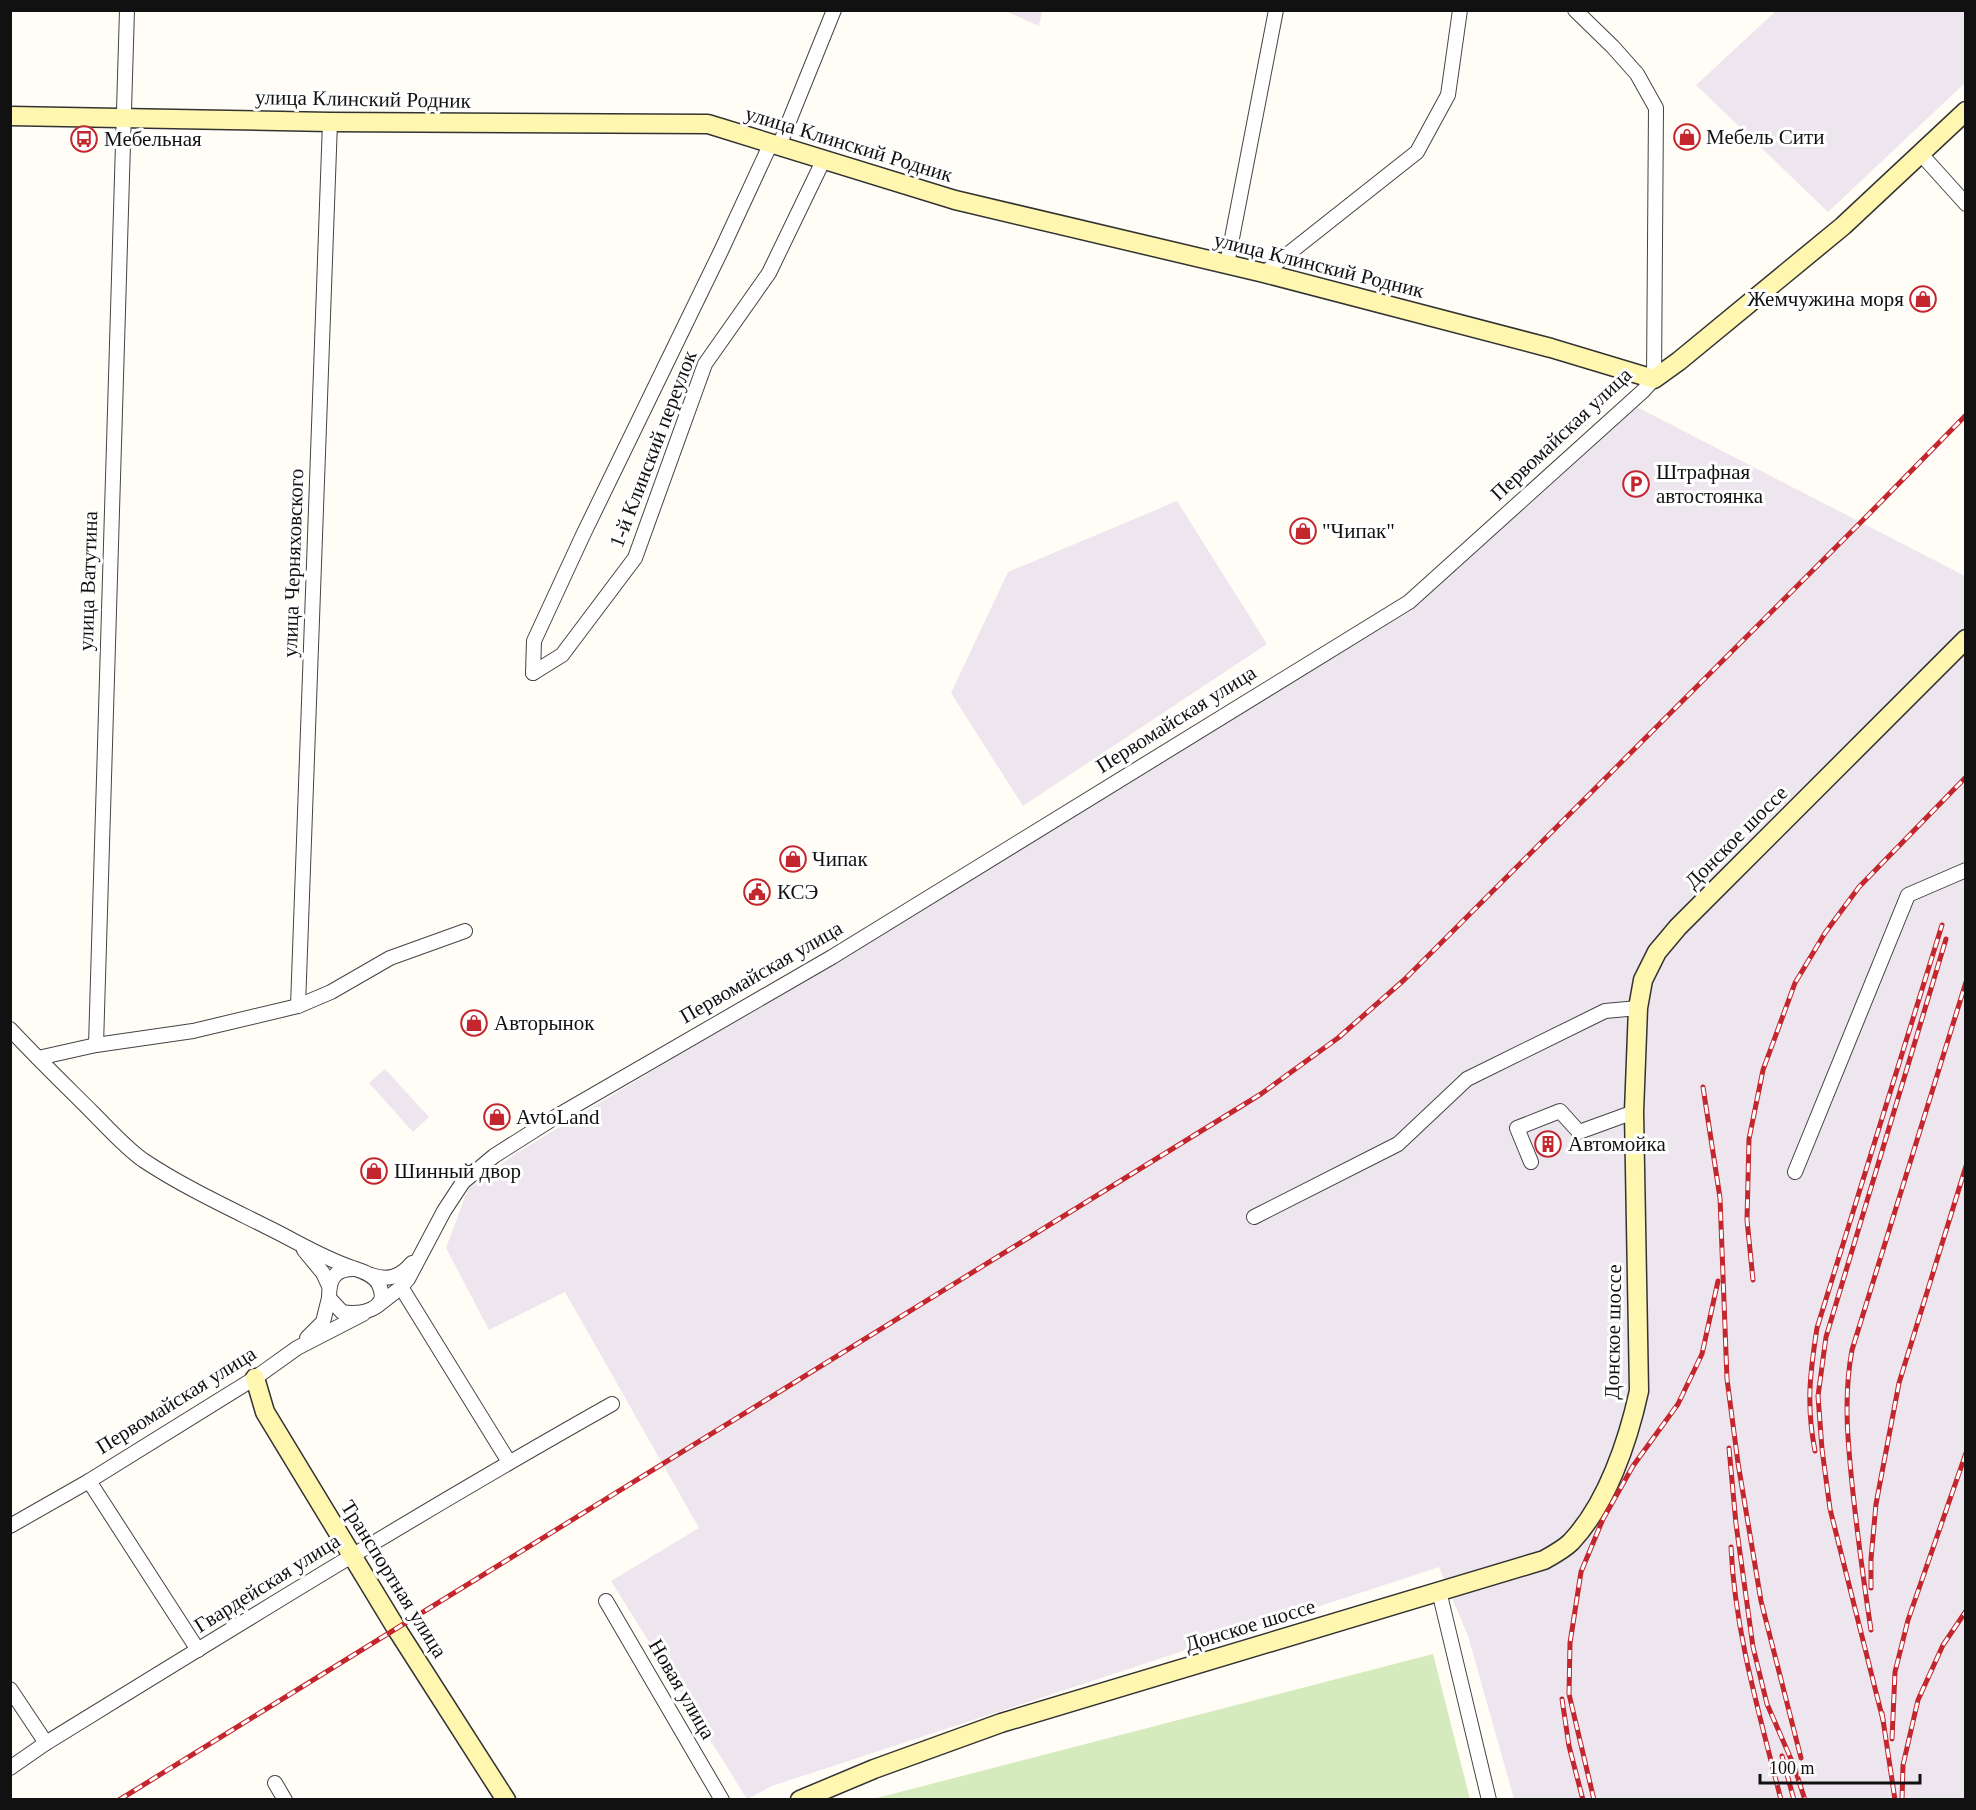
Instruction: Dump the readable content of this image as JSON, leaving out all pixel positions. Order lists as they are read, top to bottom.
{
  "streets": {
    "main road": [
      "улица Клинский Родник",
      "Первомайская улица",
      "Донское шоссе",
      "Транспортная улица"
    ],
    "street": [
      "1-й Клинский переулок",
      "улица Черняховского",
      "улица Ватутина",
      "Гвардейская улица",
      "Новая улица"
    ]
  },
  "crossings": [
    ["улица Клинский Родник", "Первомайская улица"],
    ["улица Клинский Родник", "1-й Клинский переулок"],
    ["улица Клинский Родник", "улица Черняховского"],
    ["улица Клинский Родник", "улица Ватутина"],
    ["Первомайская улица", "Транспортная улица"],
    ["Транспортная улица", "Гвардейская улица"]
  ],
  "places": {
    "shop": [
      "Мебель Сити",
      "Жемчужина моря",
      "\"Чипак\"",
      "Чипак",
      "Авторынок",
      "AvtoLand",
      "Шинный двор"
    ],
    "bus stop": ["Мебельная"],
    "parking": ["Штрафная автостоянка"],
    "public building": ["КСЭ"],
    "building": ["Автомойка"]
  },
  "scale_bar": "100 m"
}
